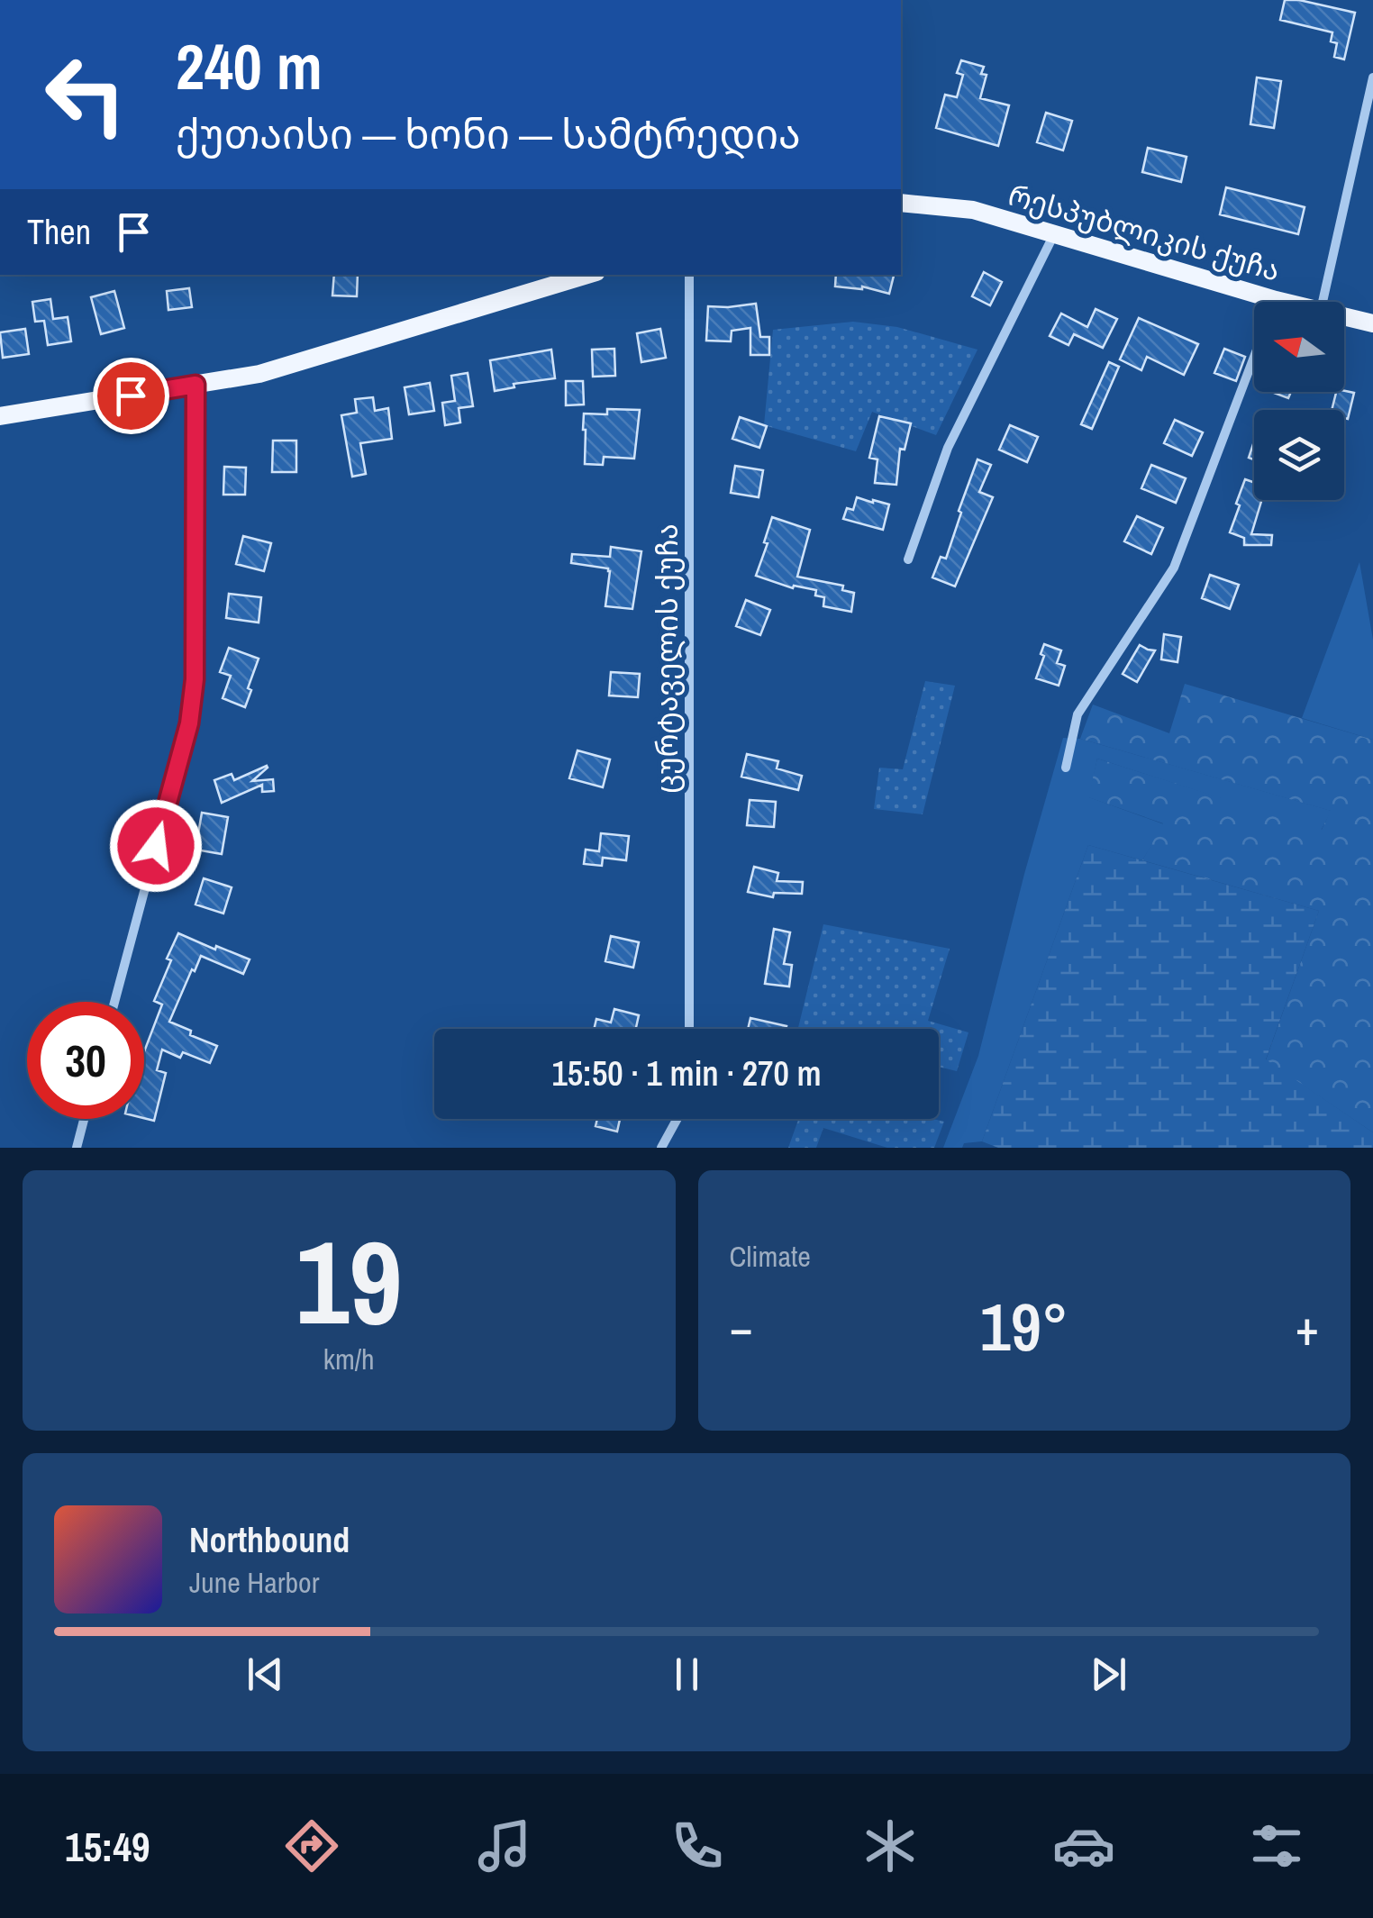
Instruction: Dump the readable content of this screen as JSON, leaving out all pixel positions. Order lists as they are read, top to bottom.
{
  "streets": {
    "main road": ["რესპუბლიკის ქუჩა"],
    "street": ["ცურტაველის ქუჩა"]
  },
  "north": "left",
  "page": {
    "turn": ["240 m", "ქუთაისი — ხონი — სამტრედია"],
    "then": "Then",
    "limit": "30",
    "trip": "15:50 · 1 min · 270 m",
    "tile": [
      ["19", "km/h"],
      "Climate"
    ],
    "heat": ["−", "19°", "+"],
    "song": ["Northbound", "June Harbor"],
    "tabs": "15:49"
  }
}
